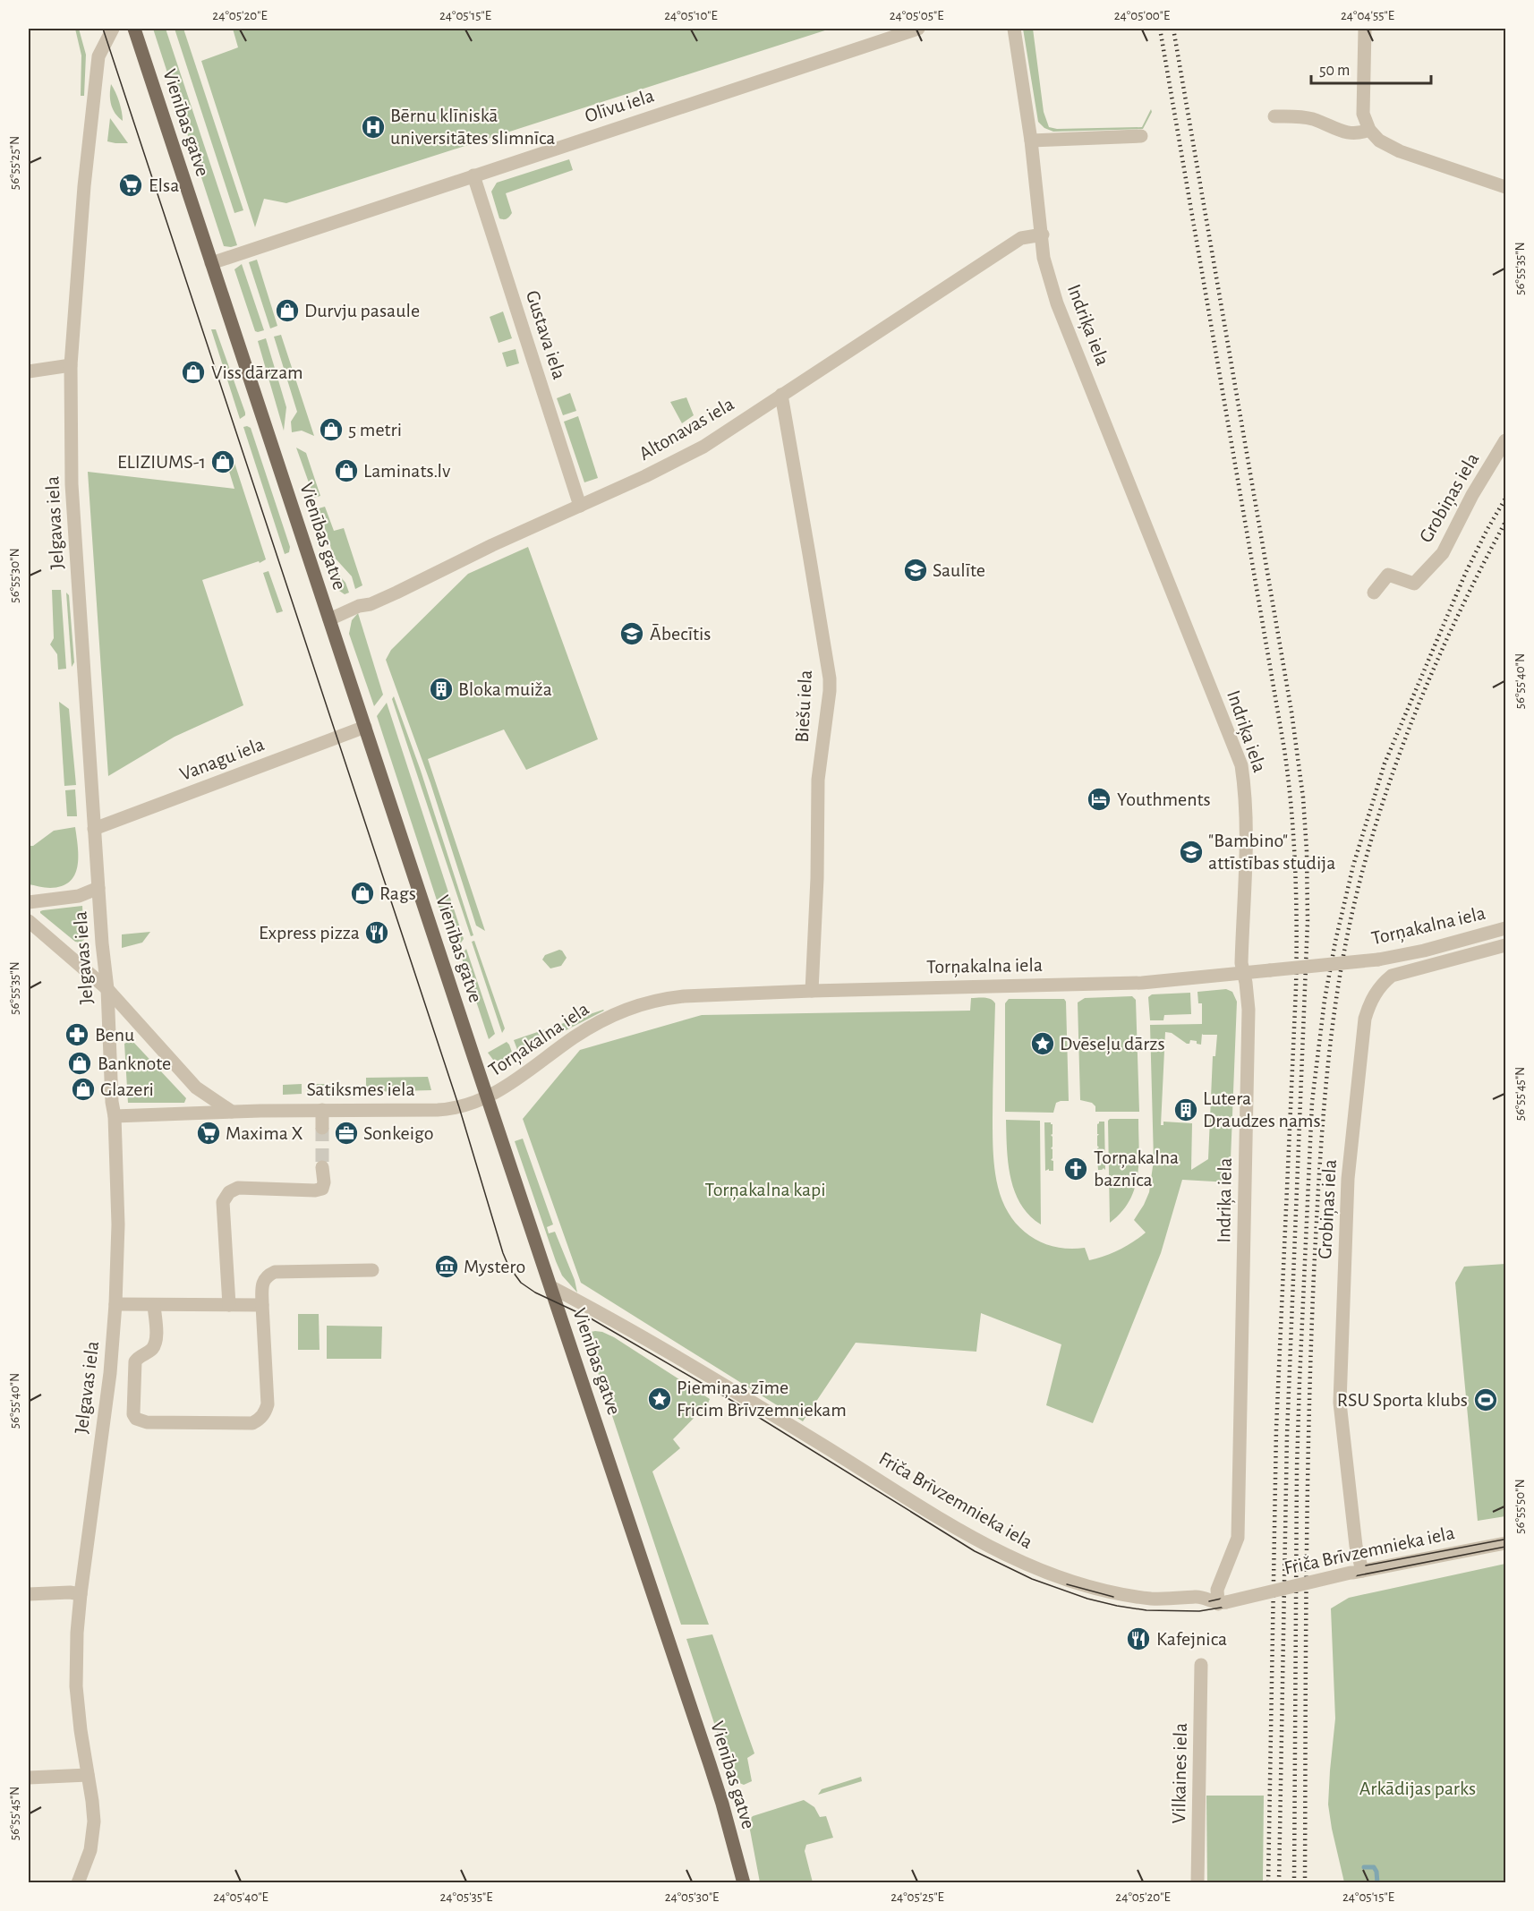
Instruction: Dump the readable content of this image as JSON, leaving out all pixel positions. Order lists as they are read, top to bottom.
{
  "streets": {
    "main road": ["Vienības gatve"],
    "street": [
      "Olīvu iela",
      "Indriķa iela",
      "Gustava iela",
      "Altonavas iela",
      "Grobiņas iela",
      "Jelgavas iela",
      "Biešu iela",
      "Vanagu iela",
      "Torņakalna iela",
      "Satiksmes iela",
      "Friča Brīvzemnieka iela",
      "Vilkaines iela"
    ]
  },
  "crossings": [
    ["Olīvu iela", "Vienības gatve"],
    ["Olīvu iela", "Gustava iela"],
    ["Vienības gatve", "Altonavas iela"],
    ["Vienības gatve", "Vanagu iela"],
    ["Vienības gatve", "Torņakalna iela"],
    ["Vienības gatve", "Satiksmes iela"],
    ["Vienības gatve", "Friča Brīvzemnieka iela"],
    ["Indriķa iela", "Altonavas iela"],
    ["Indriķa iela", "Torņakalna iela"],
    ["Indriķa iela", "Friča Brīvzemnieka iela"],
    ["Gustava iela", "Altonavas iela"],
    ["Altonavas iela", "Biešu iela"],
    ["Grobiņas iela", "Friča Brīvzemnieka iela"],
    ["Jelgavas iela", "Vanagu iela"],
    ["Jelgavas iela", "Satiksmes iela"],
    ["Biešu iela", "Torņakalna iela"],
    ["Torņakalna iela", "Satiksmes iela"]
  ],
  "parks": ["Torņakalna kapi", "Arkādijas parks"],
  "places": {
    "hospital": ["Bērnu klīniskā universitātes slimnīca"],
    "supermarket": ["Elsa", "Maxima X"],
    "shop": [
      "Durvju pasaule",
      "Viss dārzam",
      "5 metri",
      "ELIZIUMS-1",
      "Laminats.lv",
      "Rags",
      "Banknote",
      "Glazeri"
    ],
    "school or university": ["Saulīte", "Ābecītis", "\"Bambino\" attīstības studija"],
    "building": ["Bloka muiža", "Lutera Draudzes nams"],
    "hotel": ["Youthments"],
    "restaurant": ["Express pizza", "Kafejnica"],
    "pharmacy": ["Benu"],
    "place": ["Dvēseļu dārzs", "Piemiņas zīme Fricim Brīvzemniekam"],
    "office": ["Sonkeigo"],
    "church": ["Torņakalna baznīca"],
    "museum": ["Mystero"],
    "sports": ["RSU Sporta klubs"]
  },
  "scale_bar": "50 m",
  "coordinates": [
    "24°05'20\"E",
    "24°05'15\"E",
    "24°05'10\"E",
    "24°05'05\"E",
    "24°05'00\"E",
    "24°04'55\"E",
    "56°55'25\"N",
    "56°55'35\"N",
    "56°55'30\"N",
    "56°55'40\"N",
    "56°55'45\"N",
    "56°55'50\"N",
    "24°05'40\"E",
    "24°05'35\"E",
    "24°05'30\"E",
    "24°05'25\"E"
  ]
}
